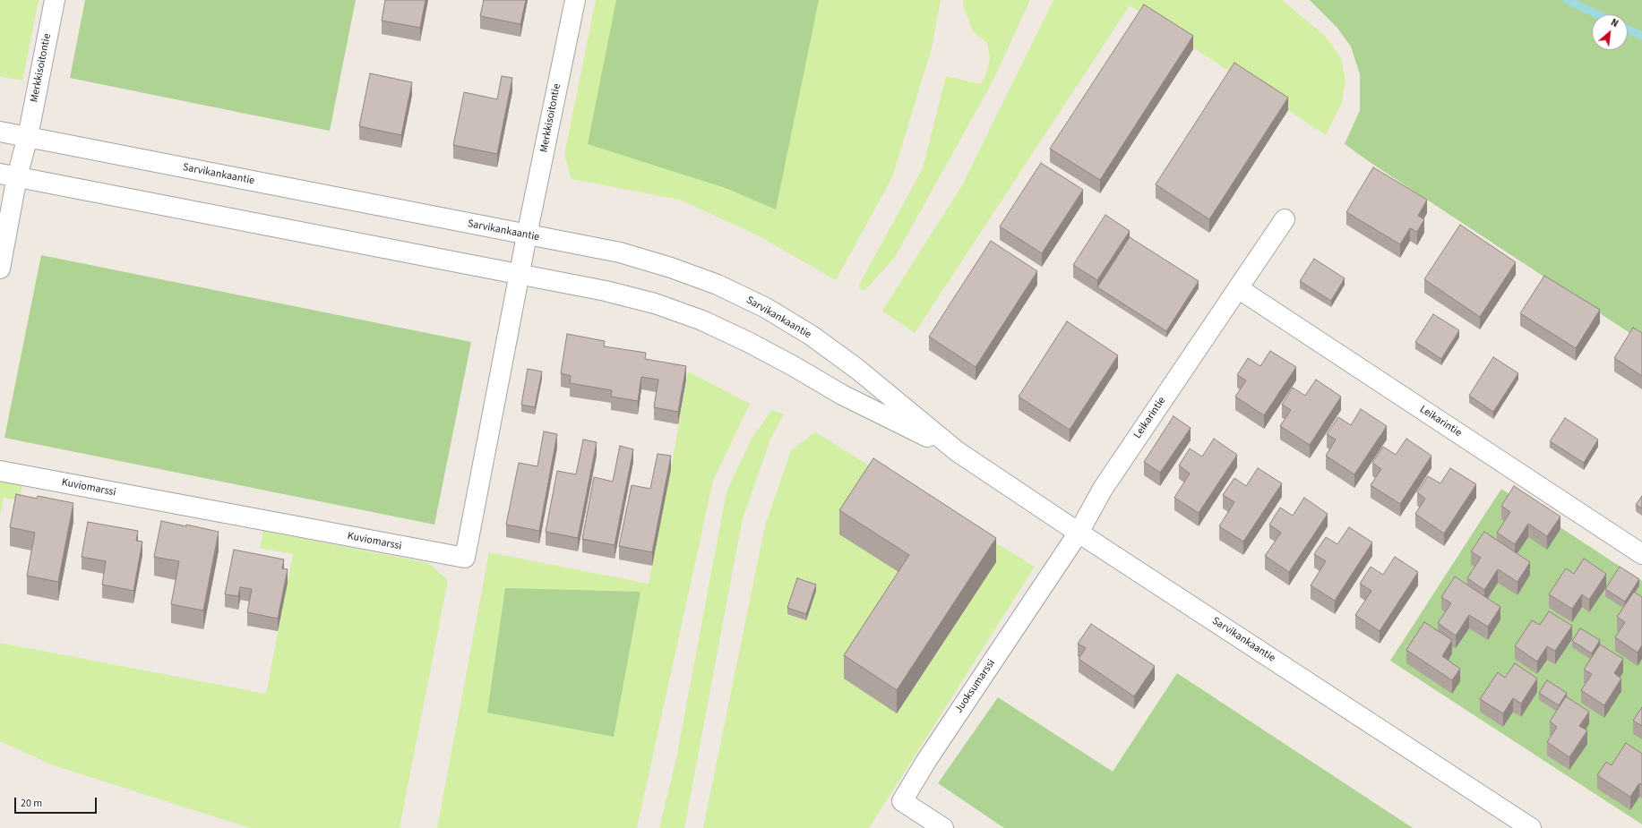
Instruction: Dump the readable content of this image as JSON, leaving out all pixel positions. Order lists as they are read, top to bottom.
{
  "streets": {
    "street": [
      "Merkkisoitontie",
      "Sarvikankaantie",
      "Leikarintie",
      "Kuviomarssi",
      "Juoksumarssi"
    ]
  },
  "crossings": [
    ["Merkkisoitontie", "Sarvikankaantie"],
    ["Merkkisoitontie", "Kuviomarssi"],
    ["Sarvikankaantie", "Leikarintie"],
    ["Sarvikankaantie", "Kuviomarssi"],
    ["Sarvikankaantie", "Juoksumarssi"],
    ["Leikarintie", "Juoksumarssi"]
  ],
  "scale_bar": "20 m",
  "north": "top right"
}
